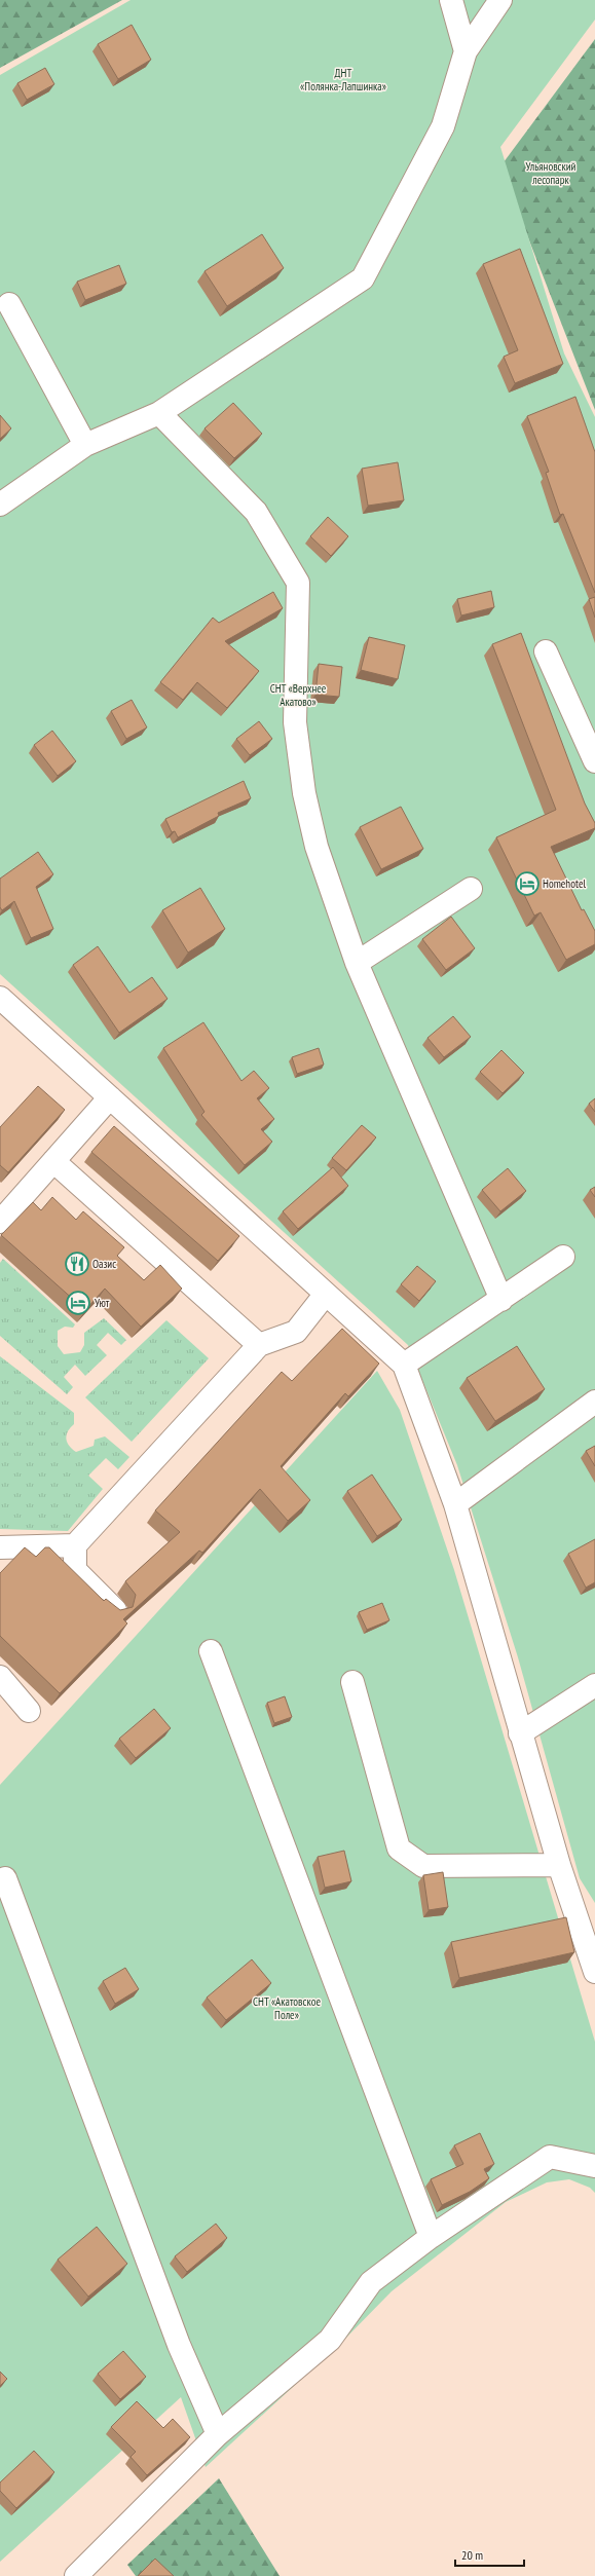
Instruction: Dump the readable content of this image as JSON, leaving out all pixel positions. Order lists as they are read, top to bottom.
{
  "parks": [
    "ДНТ «Полянка-Лапшинка»",
    "Ульяновский лесопарк",
    "СНТ «Верхнее Акатово»",
    "СНТ «Акатовское Поле»"
  ],
  "places": {
    "hotel": ["Homehotel", "Уют"],
    "restaurant": ["Оазис"]
  },
  "scale_bar": "20 m"
}
